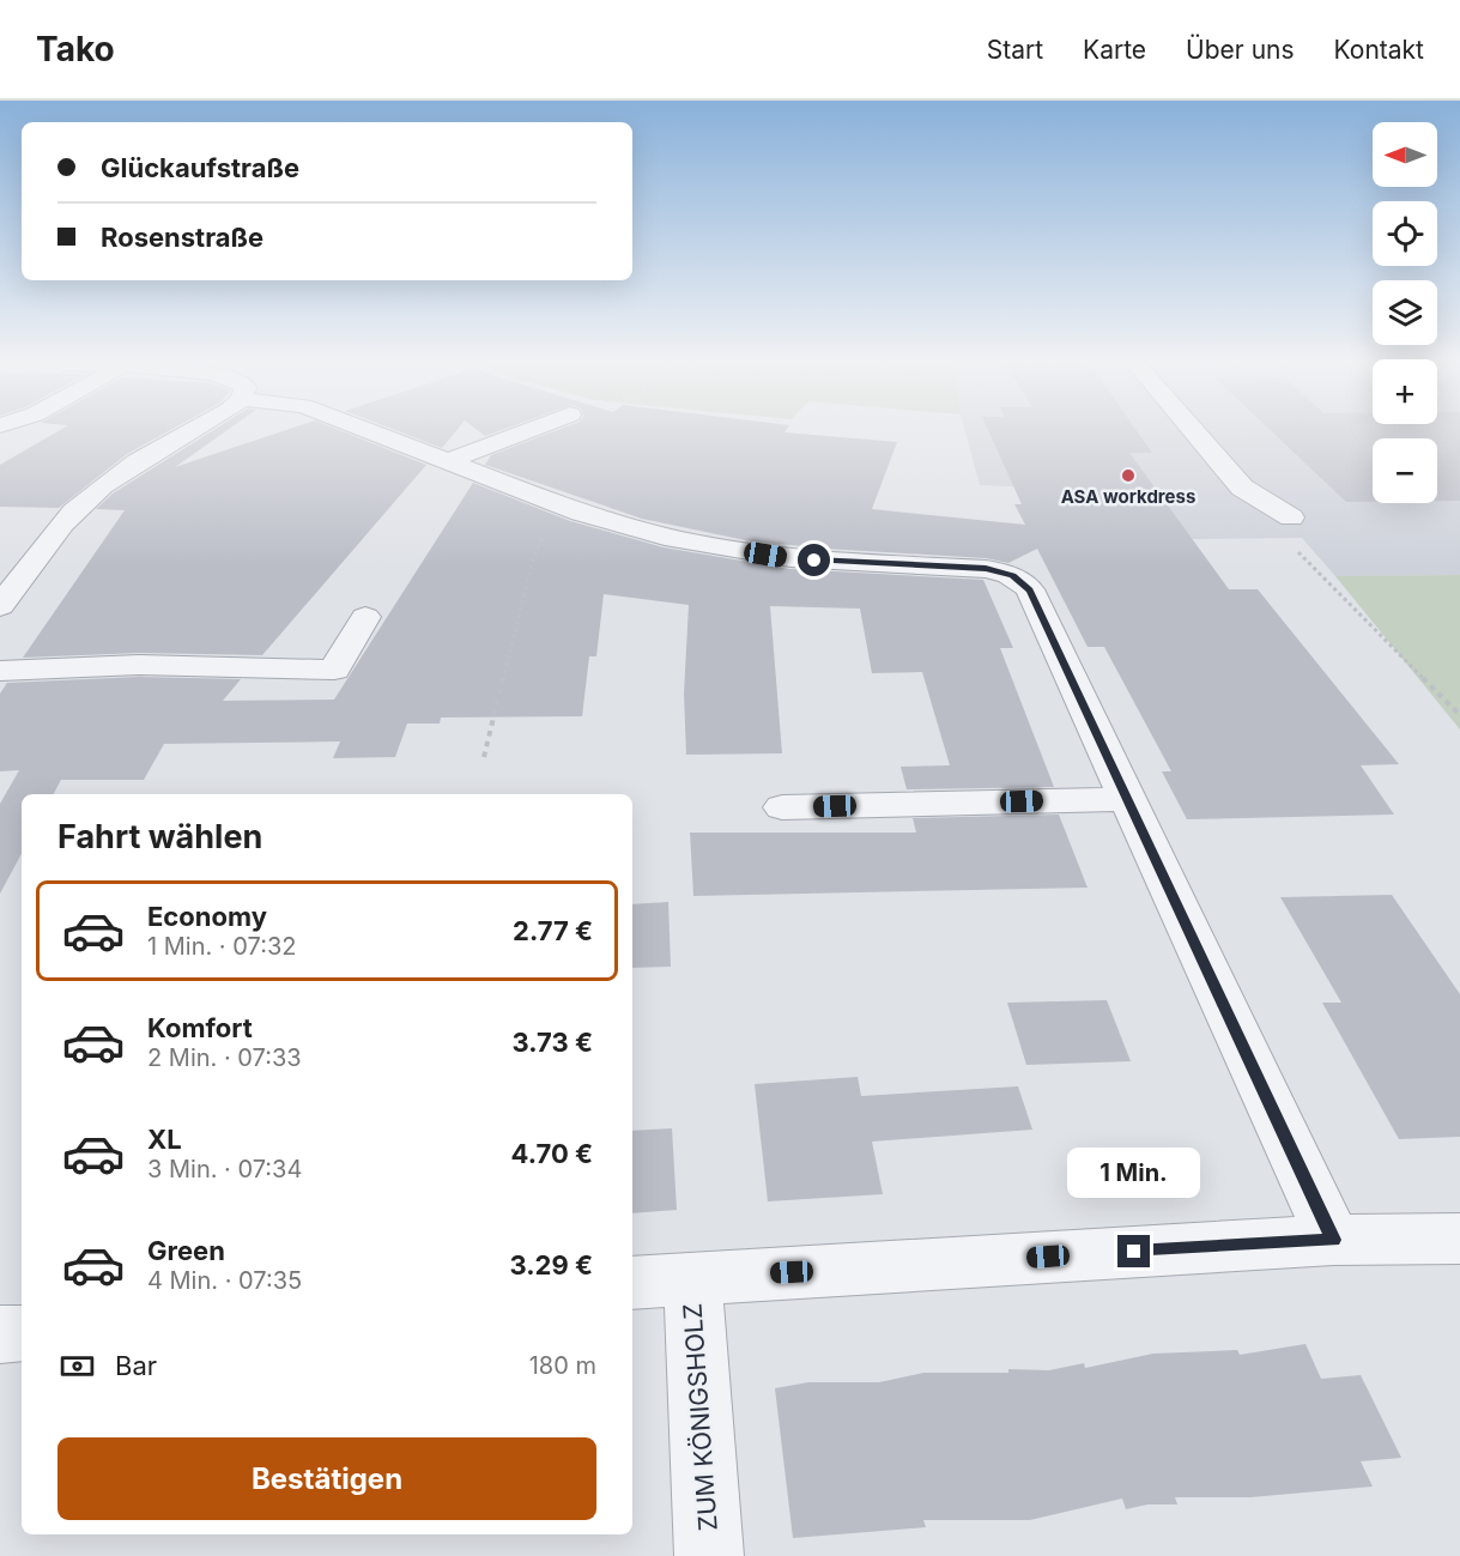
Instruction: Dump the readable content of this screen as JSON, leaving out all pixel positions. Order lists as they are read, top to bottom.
{
  "streets": {
    "street": ["ZUM KÖNIGSHOLZ"]
  },
  "places": ["ASA workdress"],
  "north": "left",
  "page": {
    "header": "Tako",
    "nav": [
      "Start",
      "Karte",
      "Über uns",
      "Kontakt"
    ],
    "map_buttons": ["+", "−"],
    "banner": ["Glückaufstraße", "Rosenstraße"],
    "heading": "Fahrt wählen",
    "list": [
      {
        "name": "Economy",
        "note": "1 Min. · 07:32",
        "value": "2.77 €"
      },
      {
        "name": "Komfort",
        "note": "2 Min. · 07:33",
        "value": "3.73 €"
      },
      {
        "name": "XL",
        "note": "3 Min. · 07:34",
        "value": "4.70 €"
      },
      {
        "name": "Green",
        "note": "4 Min. · 07:35",
        "value": "3.29 €"
      }
    ],
    "bubble": "1 Min.",
    "pay": ["Bar", "180 m"],
    "buttons": "Bestätigen"
  }
}
